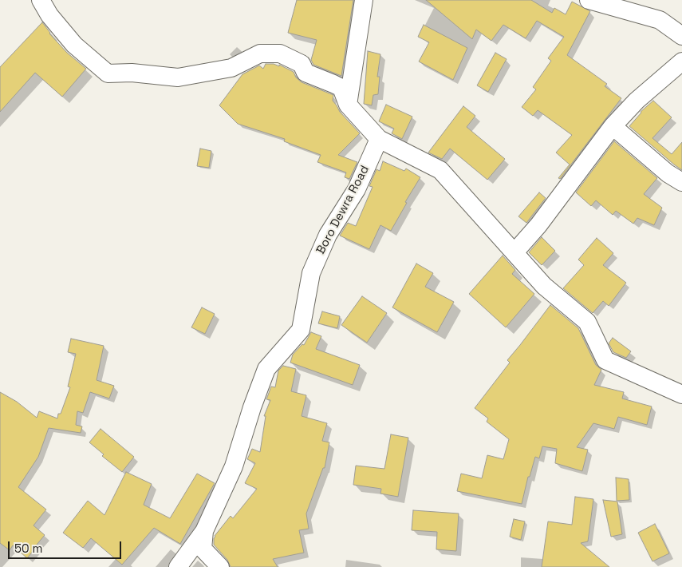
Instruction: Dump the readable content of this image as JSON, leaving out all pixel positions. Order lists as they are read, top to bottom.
{
  "streets": {
    "street": ["Boro Dewra Road"]
  },
  "scale_bar": "50 m"
}
